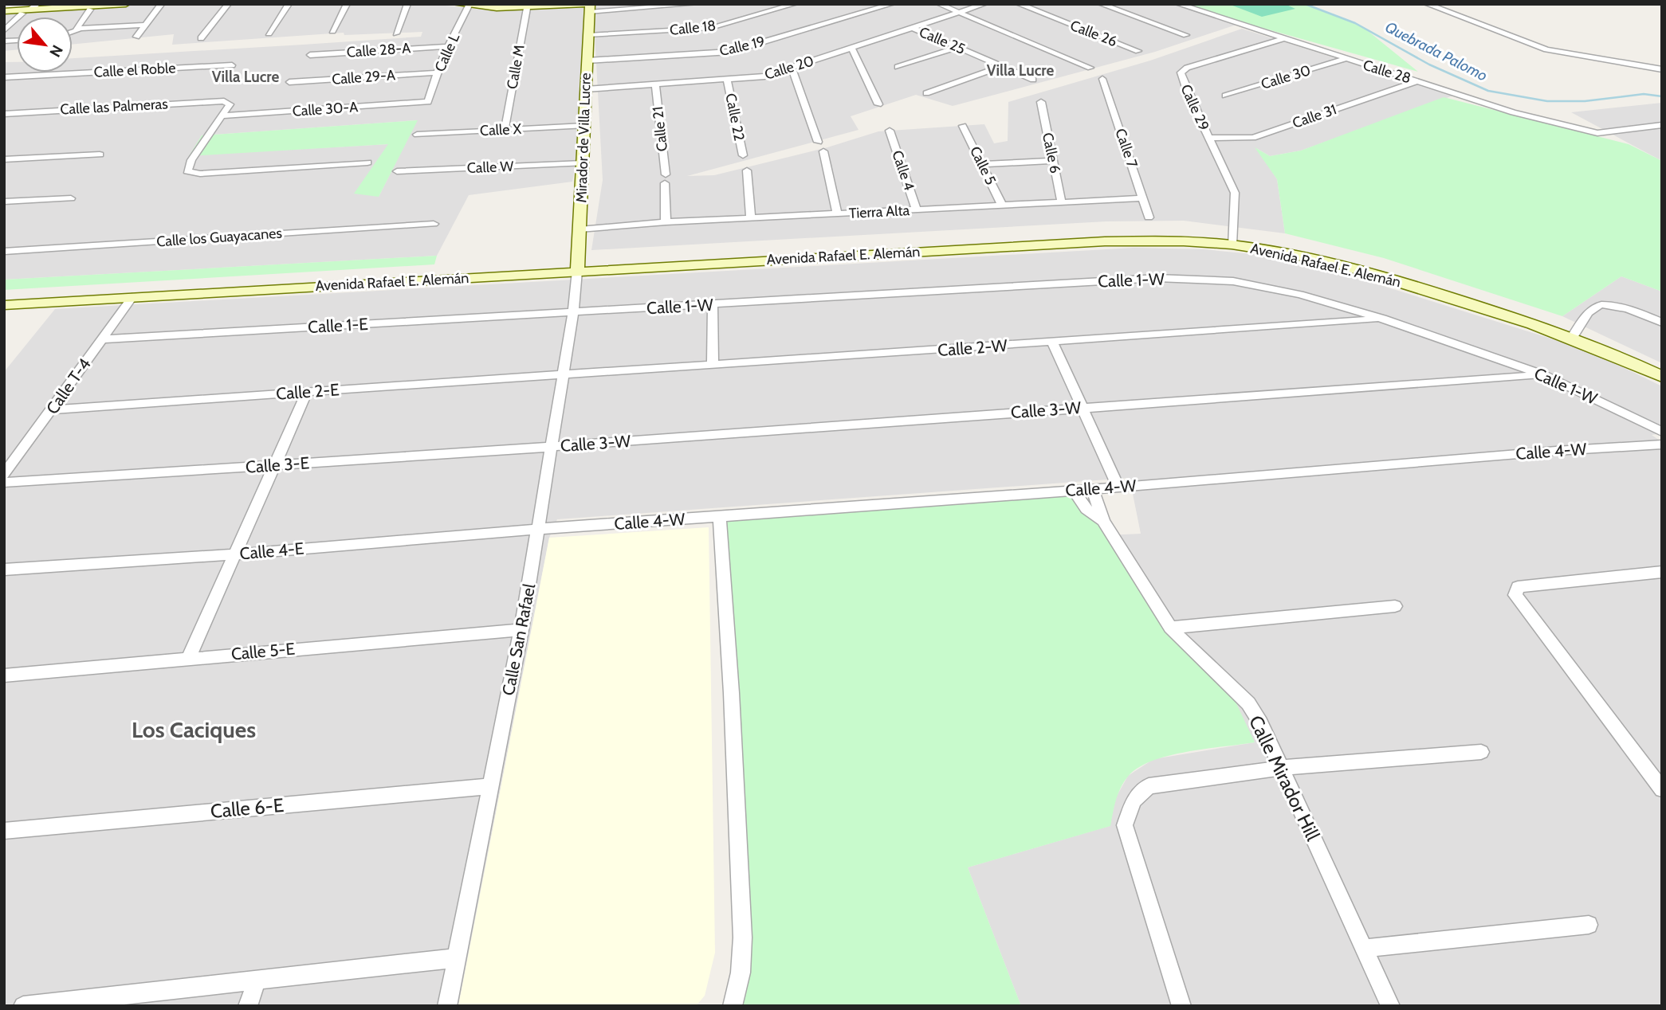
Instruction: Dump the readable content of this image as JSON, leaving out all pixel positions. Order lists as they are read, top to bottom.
{
  "streets": {
    "main road": ["Mirador de Villa Lucre", "Avenida Rafael E. Alemán"],
    "street": [
      "Calle 18",
      "Calle 26",
      "Calle 25",
      "Calle 19",
      "Calle 28-A",
      "Calle L",
      "Calle M",
      "Calle 20",
      "Calle el Roble",
      "Calle 28",
      "Calle 29-A",
      "Calle 30",
      "Calle las Palmeras",
      "Calle 29",
      "Calle 30-A",
      "Calle 31",
      "Calle 22",
      "Calle 21",
      "Calle X",
      "Calle 7",
      "Calle 6",
      "Calle 5",
      "Calle W",
      "Calle 4",
      "Tierra Alta",
      "Calle los Guayacanes",
      "Calle 1-W",
      "Calle 1-E",
      "Calle 2-W",
      "Calle T-4",
      "Calle 2-E",
      "Calle 3-W",
      "Calle 4-W",
      "Calle 3-E",
      "Calle 4-E",
      "Calle San Rafael",
      "Calle 5-E",
      "Calle Mirador Hill",
      "Calle 6-E"
    ]
  },
  "crossings": [
    ["Calle 18", "Mirador de Villa Lucre"],
    ["Calle 25", "Calle 20"],
    ["Calle 19", "Mirador de Villa Lucre"],
    ["Calle 28-A", "Calle L"],
    ["Calle L", "Calle 29-A"],
    ["Calle L", "Calle 30-A"],
    ["Calle M", "Calle X"],
    ["Calle 20", "Calle 22"],
    ["Calle 20", "Calle 21"],
    ["Calle 20", "Mirador de Villa Lucre"],
    ["Calle 28", "Calle 30"],
    ["Calle 28", "Calle 29"],
    ["Calle 28", "Calle 31"],
    ["Calle las Palmeras", "Calle 30-A"],
    ["Calle 29", "Calle 31"],
    ["Calle 29", "Avenida Rafael E. Alemán"],
    ["Calle 21", "Tierra Alta"],
    ["Calle X", "Mirador de Villa Lucre"],
    ["Mirador de Villa Lucre", "Calle W"],
    ["Mirador de Villa Lucre", "Tierra Alta"],
    ["Mirador de Villa Lucre", "Avenida Rafael E. Alemán"],
    ["Mirador de Villa Lucre", "Calle San Rafael"],
    ["Calle 7", "Tierra Alta"],
    ["Calle 6", "Tierra Alta"],
    ["Calle 5", "Tierra Alta"],
    ["Calle 4", "Tierra Alta"],
    ["Avenida Rafael E. Alemán", "Calle T-4"],
    ["Avenida Rafael E. Alemán", "Calle San Rafael"],
    ["Calle 1-W", "Calle 1-E"],
    ["Calle 1-W", "Calle 2-W"],
    ["Calle 1-W", "Calle 3-W"],
    ["Calle 1-W", "Calle San Rafael"],
    ["Calle 1-E", "Calle T-4"],
    ["Calle 1-E", "Calle San Rafael"],
    ["Calle 2-W", "Calle 2-E"],
    ["Calle 2-W", "Calle San Rafael"],
    ["Calle T-4", "Calle 2-E"],
    ["Calle 2-E", "Calle San Rafael"],
    ["Calle 3-W", "Calle 3-E"],
    ["Calle 3-W", "Calle San Rafael"],
    ["Calle 4-W", "Calle 4-E"],
    ["Calle 4-W", "Calle San Rafael"],
    ["Calle 4-W", "Calle Mirador Hill"],
    ["Calle 3-E", "Calle San Rafael"],
    ["Calle 4-E", "Calle San Rafael"],
    ["Calle San Rafael", "Calle 5-E"],
    ["Calle San Rafael", "Calle 6-E"]
  ],
  "districts": ["Villa Lucre", "Villa Lucre", "Los Caciques"],
  "water": ["Quebrada Palomo"],
  "north": "bottom right"
}
